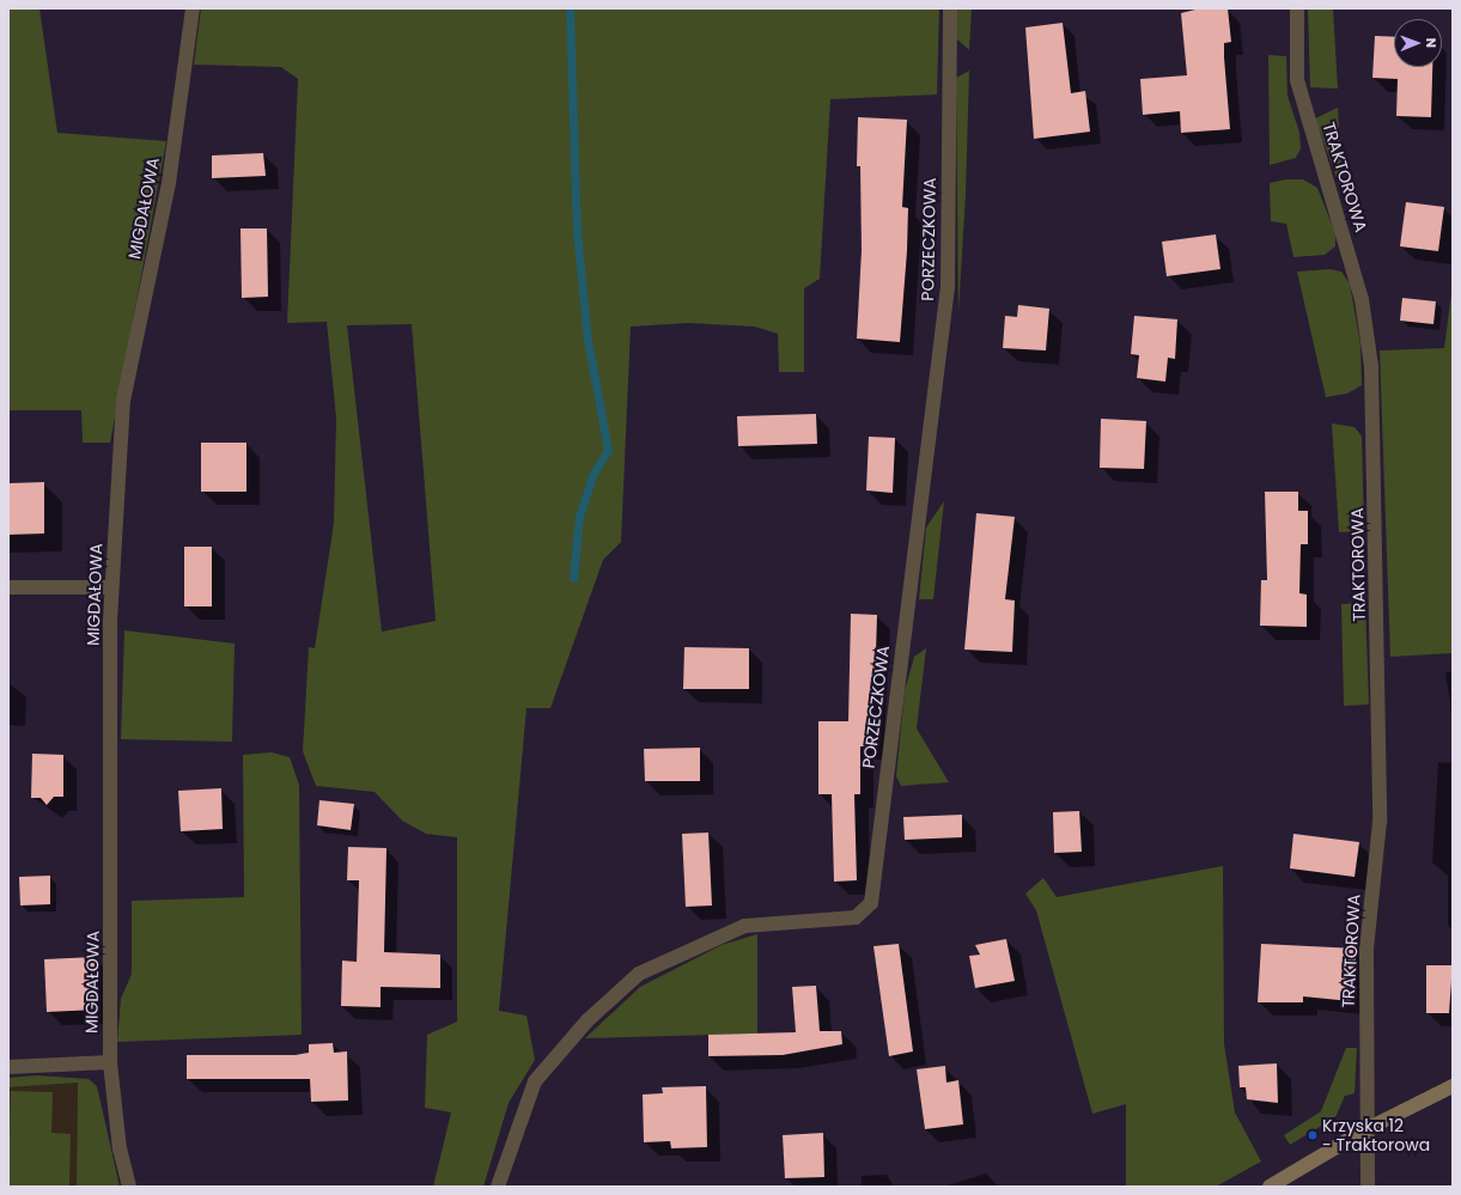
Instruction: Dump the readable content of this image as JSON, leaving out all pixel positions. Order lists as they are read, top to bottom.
{
  "streets": {
    "street": ["TRAKTOROWA", "MIGDAŁOWA", "PORZECZKOWA"]
  },
  "places": ["Krzyska 12 - Traktorowa"],
  "north": "right"
}
